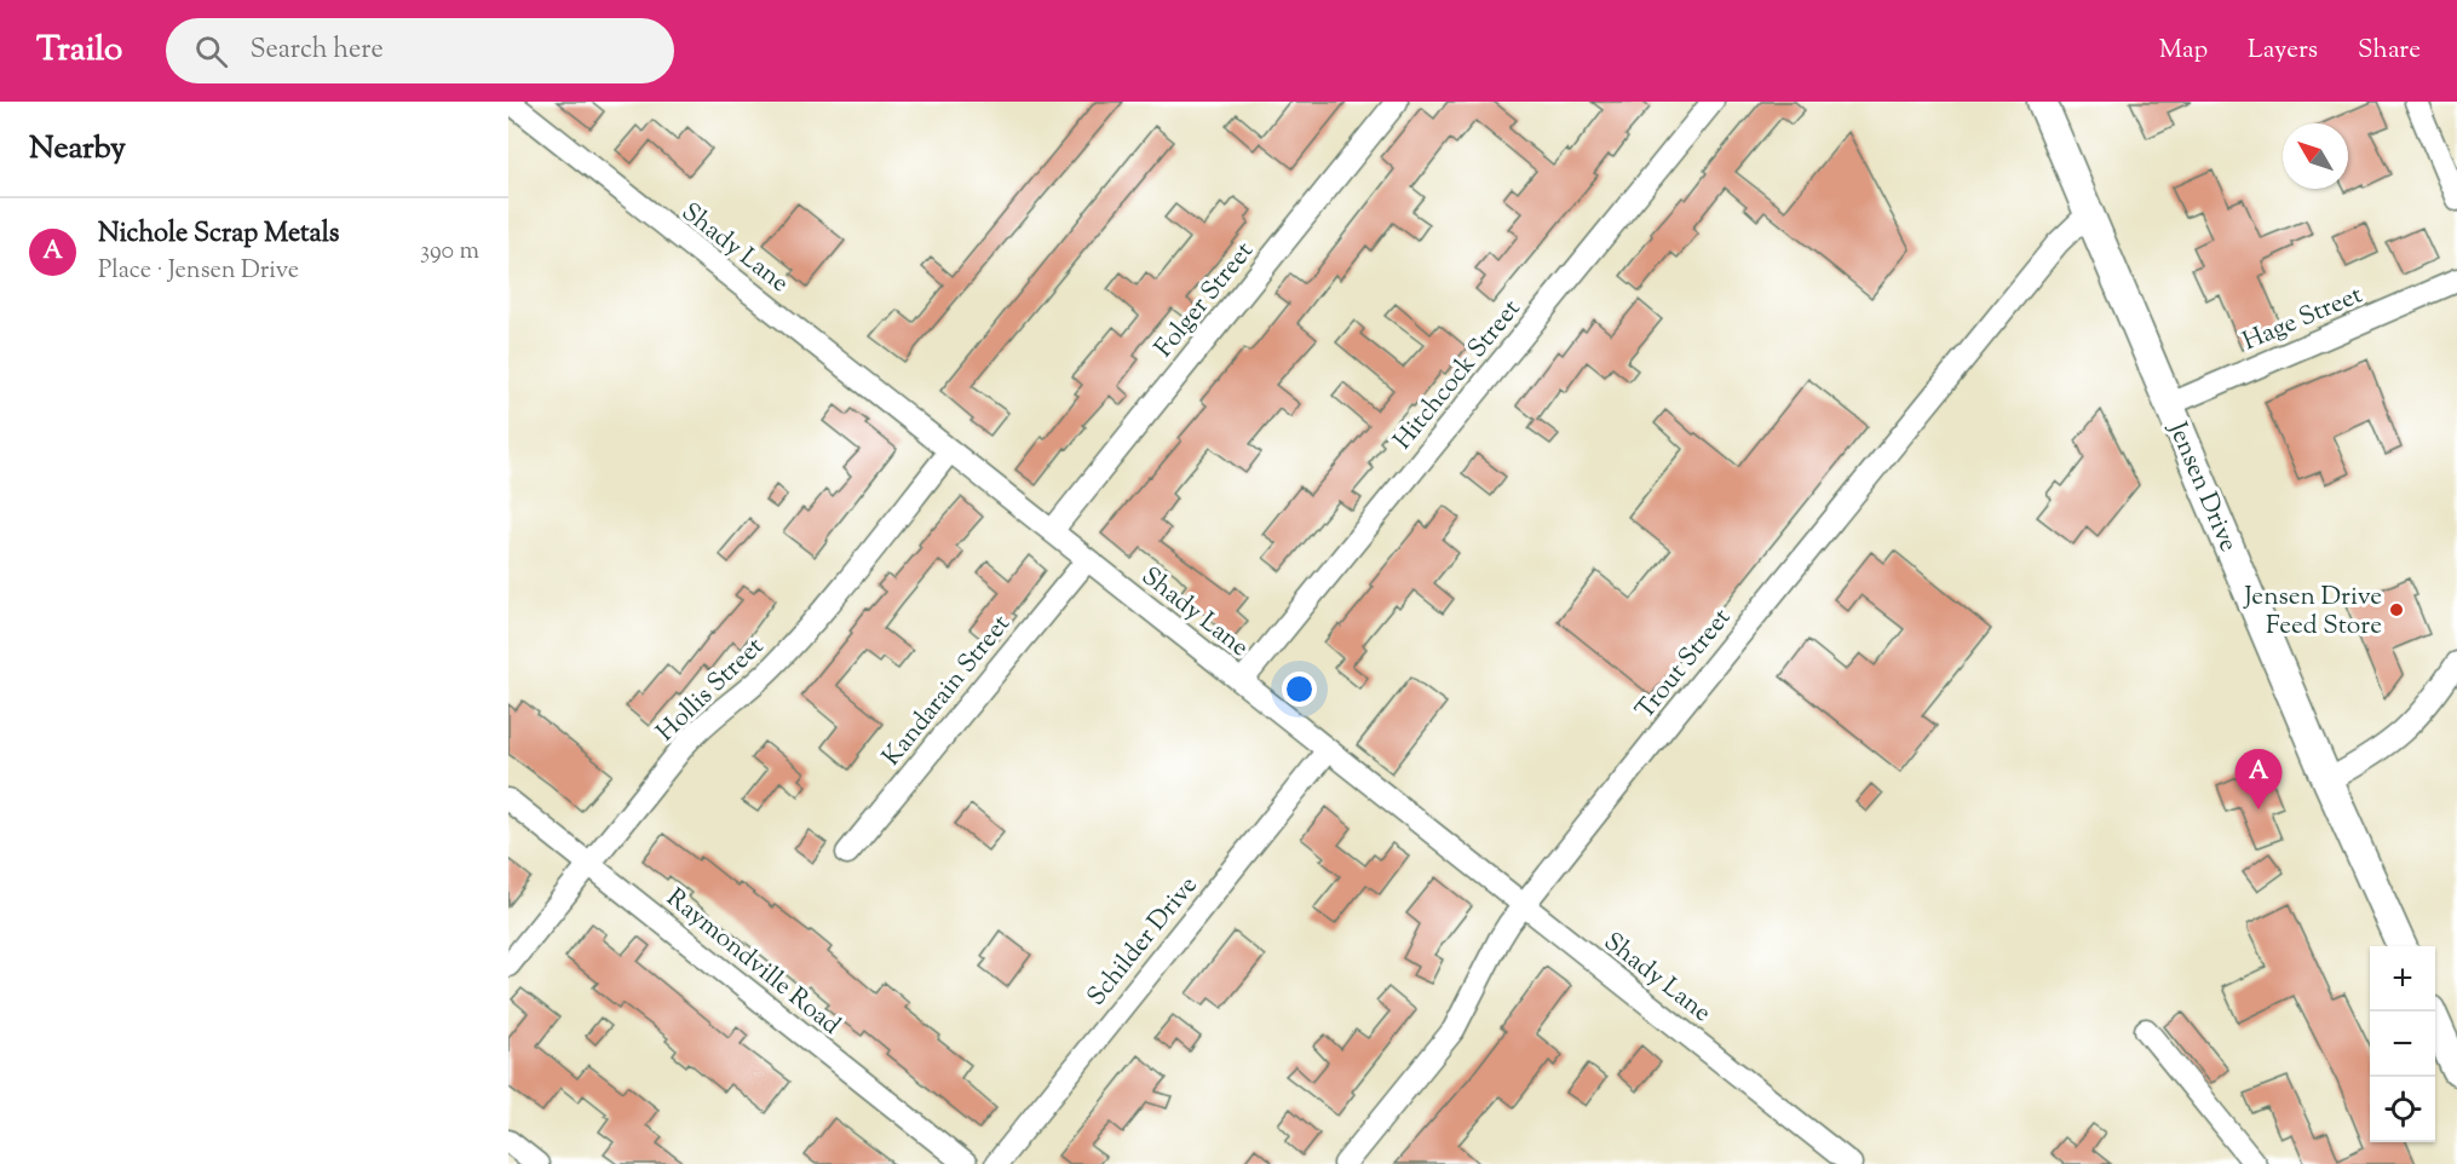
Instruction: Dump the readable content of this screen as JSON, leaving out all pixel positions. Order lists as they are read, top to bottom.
{
  "streets": {
    "main road": ["Jensen Drive"],
    "street": [
      "Shady Lane",
      "Folger Street",
      "Hage Street",
      "Hitchcock Street",
      "Trout Street",
      "Hollis Street",
      "Kandarain Street",
      "Schilder Drive",
      "Raymondville Road"
    ]
  },
  "crossings": [
    ["Shady Lane", "Folger Street"],
    ["Shady Lane", "Hitchcock Street"],
    ["Shady Lane", "Trout Street"],
    ["Shady Lane", "Hollis Street"],
    ["Shady Lane", "Kandarain Street"],
    ["Shady Lane", "Schilder Drive"],
    ["Hage Street", "Jensen Drive"],
    ["Jensen Drive", "Trout Street"],
    ["Hollis Street", "Raymondville Road"]
  ],
  "places": ["Jensen Drive Feed Store"],
  "north": "top left",
  "page": {
    "header": "Trailo",
    "search": "Search here",
    "nav": ["Map", "Layers", "Share"],
    "heading": "Nearby",
    "list": [
      {
        "mark": "A",
        "name": "Nichole Scrap Metals",
        "note": "Place · Jensen Drive",
        "value": "390 m"
      }
    ],
    "pins": "A",
    "map_buttons": ["+", "−"]
  }
}
